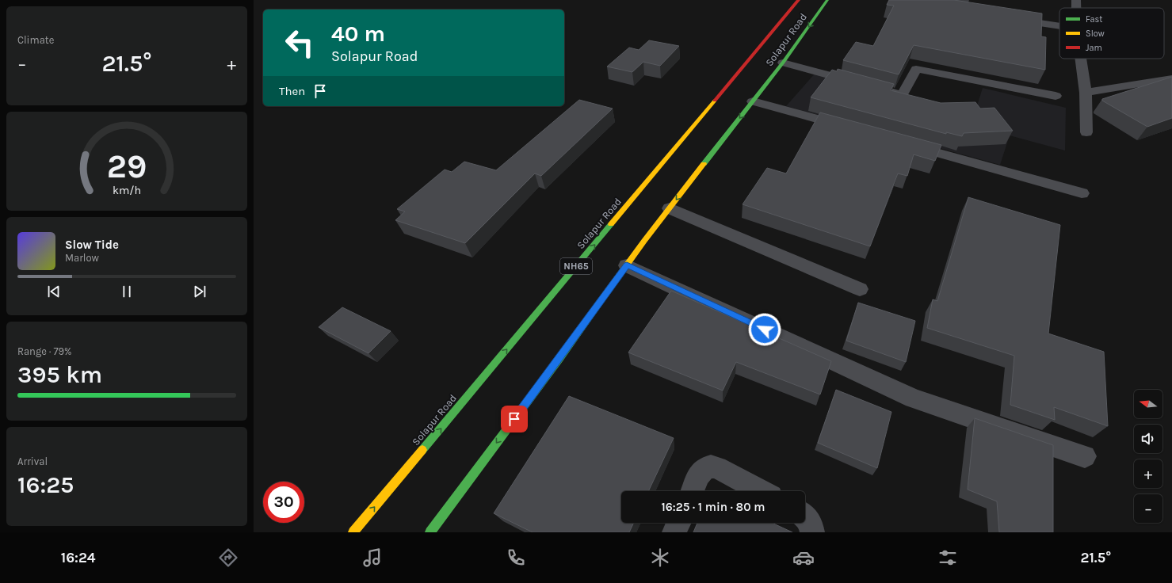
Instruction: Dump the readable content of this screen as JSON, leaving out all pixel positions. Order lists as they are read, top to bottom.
{
  "streets": {
    "highway": ["Solapur Road", "NH65"]
  },
  "legend": ["Fast", "Slow", "Jam"],
  "north": "left",
  "page": {
    "tile": [
      "Climate",
      ["Range · 79%", "395 km"],
      ["Arrival", "16:25"]
    ],
    "turn": ["40 m", "Solapur Road"],
    "heat": ["−", "21.5°", "+"],
    "then": "Then",
    "song": ["Slow Tide", "Marlow"],
    "map_buttons": ["+", "−"],
    "limit": "30",
    "trip": "16:25 · 1 min · 80 m",
    "tabs": ["16:24", "21.5°"],
    "gauge": ["29", "km/h"]
  }
}
